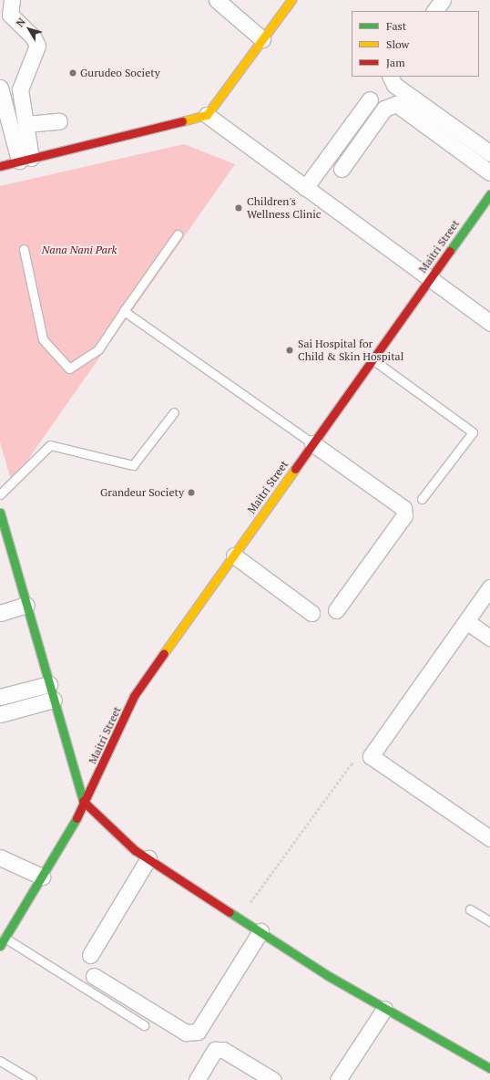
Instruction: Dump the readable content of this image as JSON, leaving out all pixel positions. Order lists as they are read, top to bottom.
{
  "streets": {
    "street": ["Maitri Street"]
  },
  "parks": ["Nana Nani Park"],
  "places": [
    "Gurudeo Society",
    "Children's Wellness Clinic",
    "Sai Hospital for Child & Skin Hospital",
    "Grandeur Society"
  ],
  "legend": ["Fast", "Slow", "Jam"],
  "north": "top left"
}
